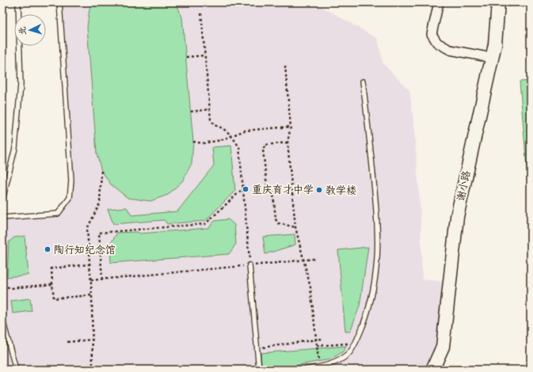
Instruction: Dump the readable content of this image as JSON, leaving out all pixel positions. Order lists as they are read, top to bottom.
{
  "streets": {
    "street": ["谢小路"]
  },
  "places": ["重庆育才中学", "教学楼", "陶行知纪念馆"],
  "north": "left"
}
